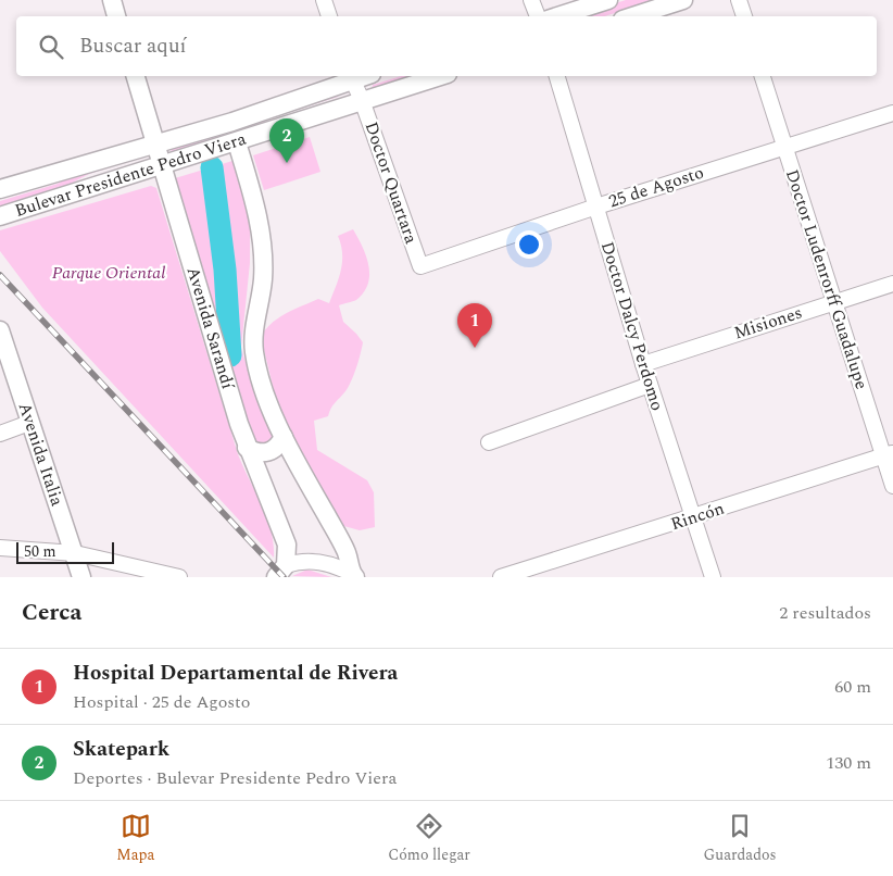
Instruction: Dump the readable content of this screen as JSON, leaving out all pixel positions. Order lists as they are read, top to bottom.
{
  "streets": {
    "street": [
      "Bulevar Presidente Pedro Viera",
      "Doctor Quartara",
      "25 de Agosto",
      "Doctor Ludenrorff Guadalupe",
      "Misiones",
      "Doctor Dalcy Perdomo",
      "Avenida Sarandí",
      "Avenida Italia",
      "Rincón"
    ]
  },
  "crossings": [
    ["Bulevar Presidente Pedro Viera", "Doctor Quartara"],
    ["Bulevar Presidente Pedro Viera", "Avenida Sarandí"],
    ["Doctor Quartara", "25 de Agosto"],
    ["25 de Agosto", "Doctor Ludenrorff Guadalupe"],
    ["25 de Agosto", "Doctor Dalcy Perdomo"],
    ["Doctor Ludenrorff Guadalupe", "Misiones"],
    ["Doctor Ludenrorff Guadalupe", "Rincón"],
    ["Misiones", "Doctor Dalcy Perdomo"],
    ["Doctor Dalcy Perdomo", "Rincón"]
  ],
  "parks": ["Parque Oriental"],
  "scale_bar": "50 m",
  "page": {
    "search": "Buscar aquí",
    "pins": ["2", "1"],
    "scale": "50 m",
    "heading": ["Cerca", "2 resultados"],
    "list": [
      {
        "mark": "1",
        "name": "Hospital Departamental de Rivera",
        "note": "Hospital · 25 de Agosto",
        "value": "60 m"
      },
      {
        "mark": "2",
        "name": "Skatepark",
        "note": "Deportes · Bulevar Presidente Pedro Viera",
        "value": "130 m"
      }
    ],
    "nav": ["Mapa", "Cómo llegar", "Guardados"]
  }
}
